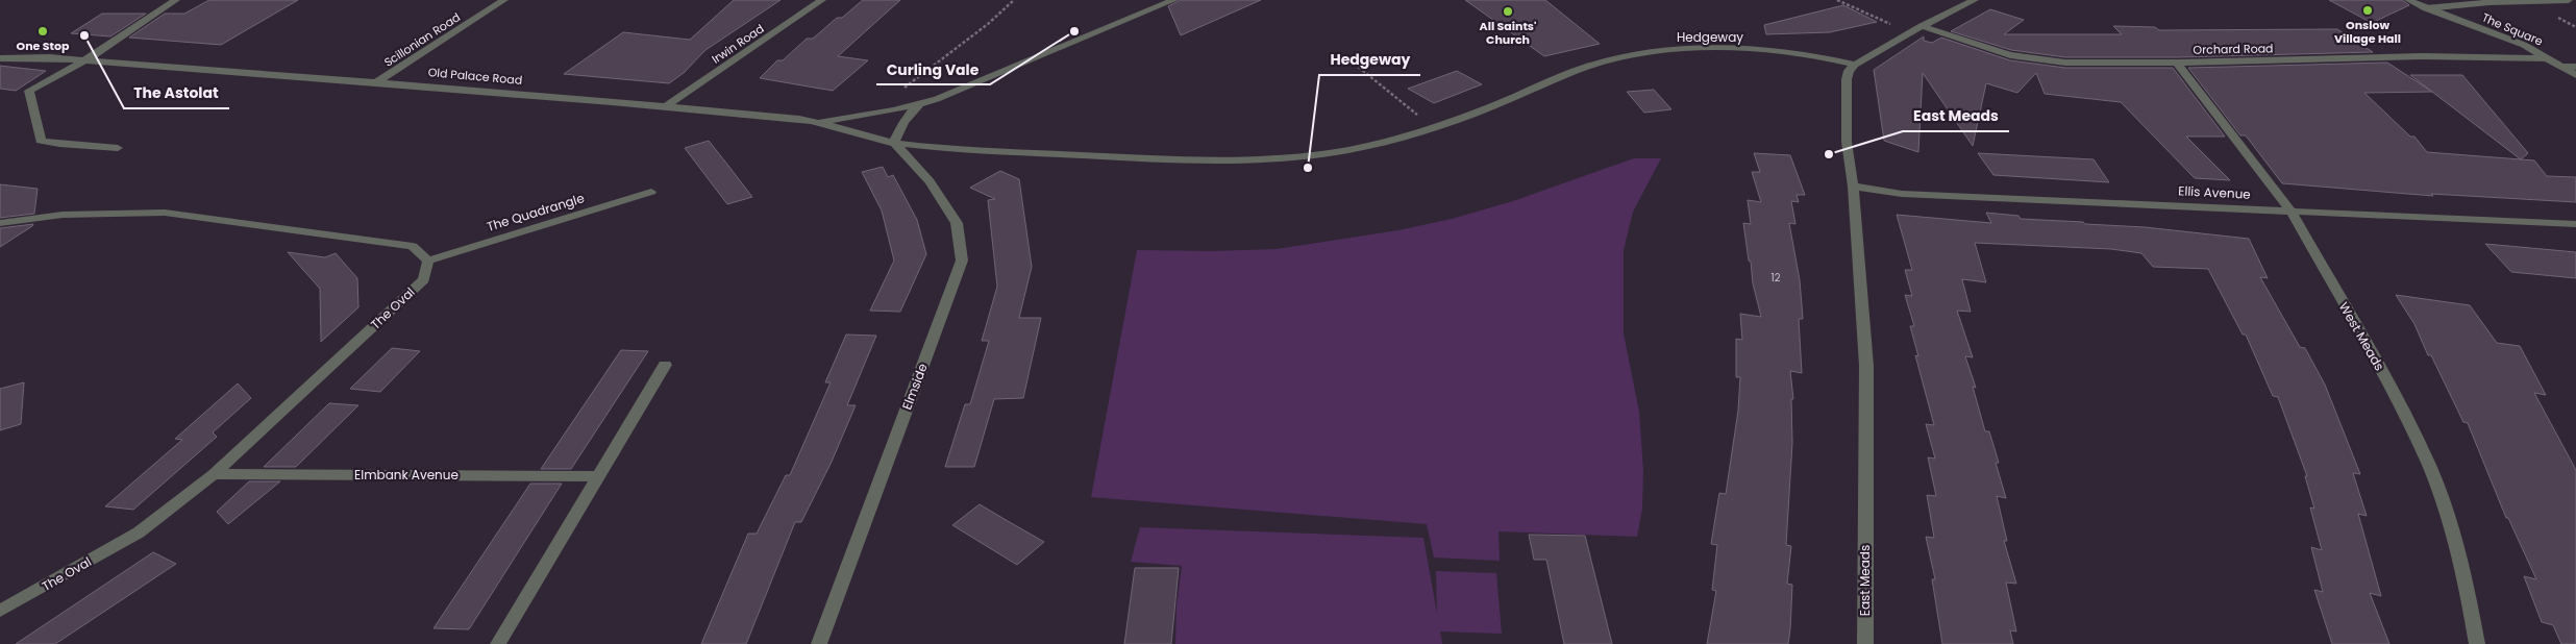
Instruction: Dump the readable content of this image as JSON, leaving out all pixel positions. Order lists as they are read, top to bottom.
{
  "streets": {
    "street": [
      "The Square",
      "Hedgeway",
      "Scillonian Road",
      "Irwin Road",
      "Orchard Road",
      "Old Palace Road",
      "Ellis Avenue",
      "The Quadrangle",
      "The Oval",
      "West Meads",
      "Elmside",
      "Elmbank Avenue",
      "East Meads"
    ]
  },
  "crossings": [
    ["The Square", "Orchard Road"],
    ["Hedgeway", "Old Palace Road"],
    ["Hedgeway", "Elmside"],
    ["Hedgeway", "East Meads"],
    ["Scillonian Road", "Old Palace Road"],
    ["Irwin Road", "Old Palace Road"],
    ["Orchard Road", "West Meads"],
    ["Old Palace Road", "Elmside"],
    ["Ellis Avenue", "West Meads"],
    ["Ellis Avenue", "East Meads"],
    ["The Quadrangle", "The Oval"],
    ["The Oval", "Elmbank Avenue"]
  ],
  "places": [
    "Onslow Village Hall",
    "All Saints' Church",
    "One Stop",
    "Curling Vale",
    "The Astolat",
    "East Meads",
    "Hedgeway"
  ],
  "house_numbers": ["12"]
}
